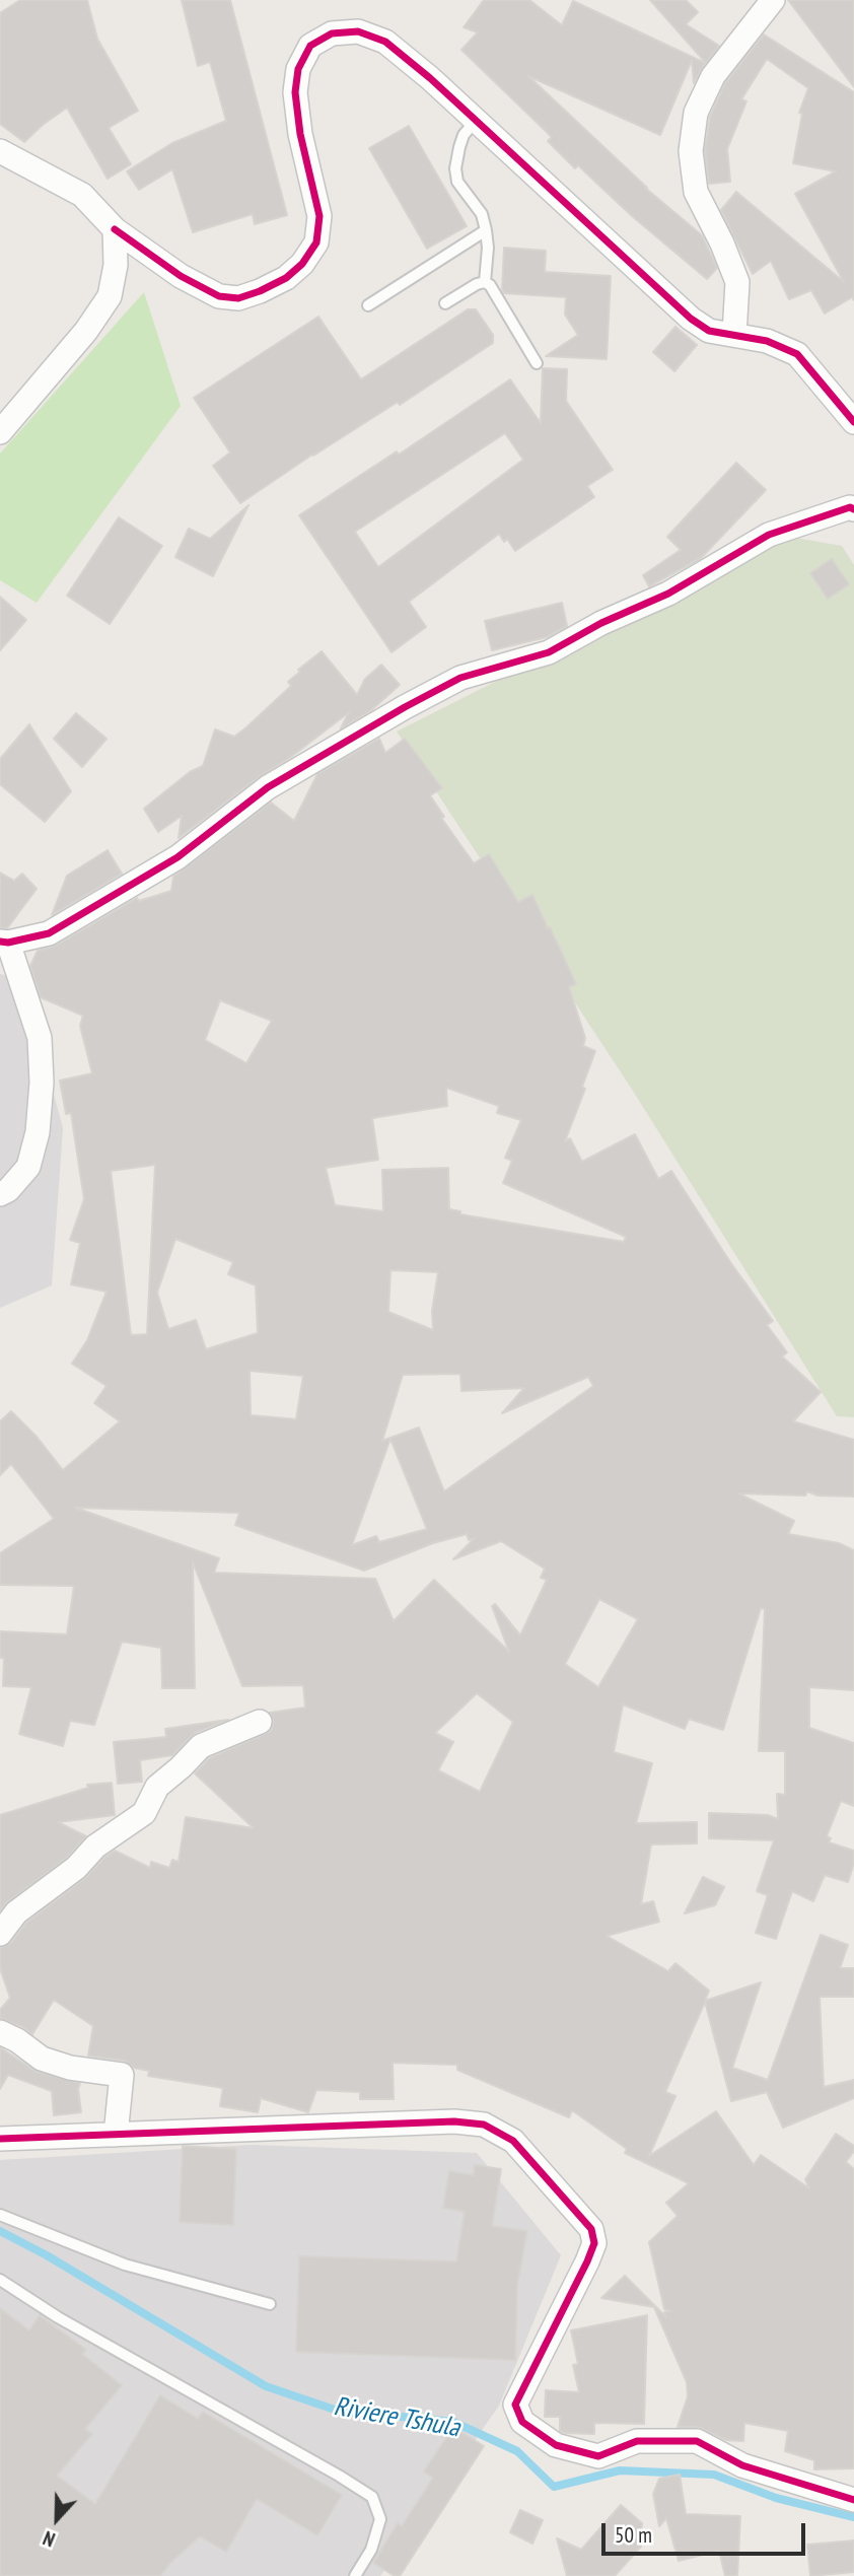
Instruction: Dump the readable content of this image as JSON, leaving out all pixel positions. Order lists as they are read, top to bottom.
{
  "water": ["Riviere Tshula"],
  "scale_bar": "50 m",
  "north": "bottom"
}
